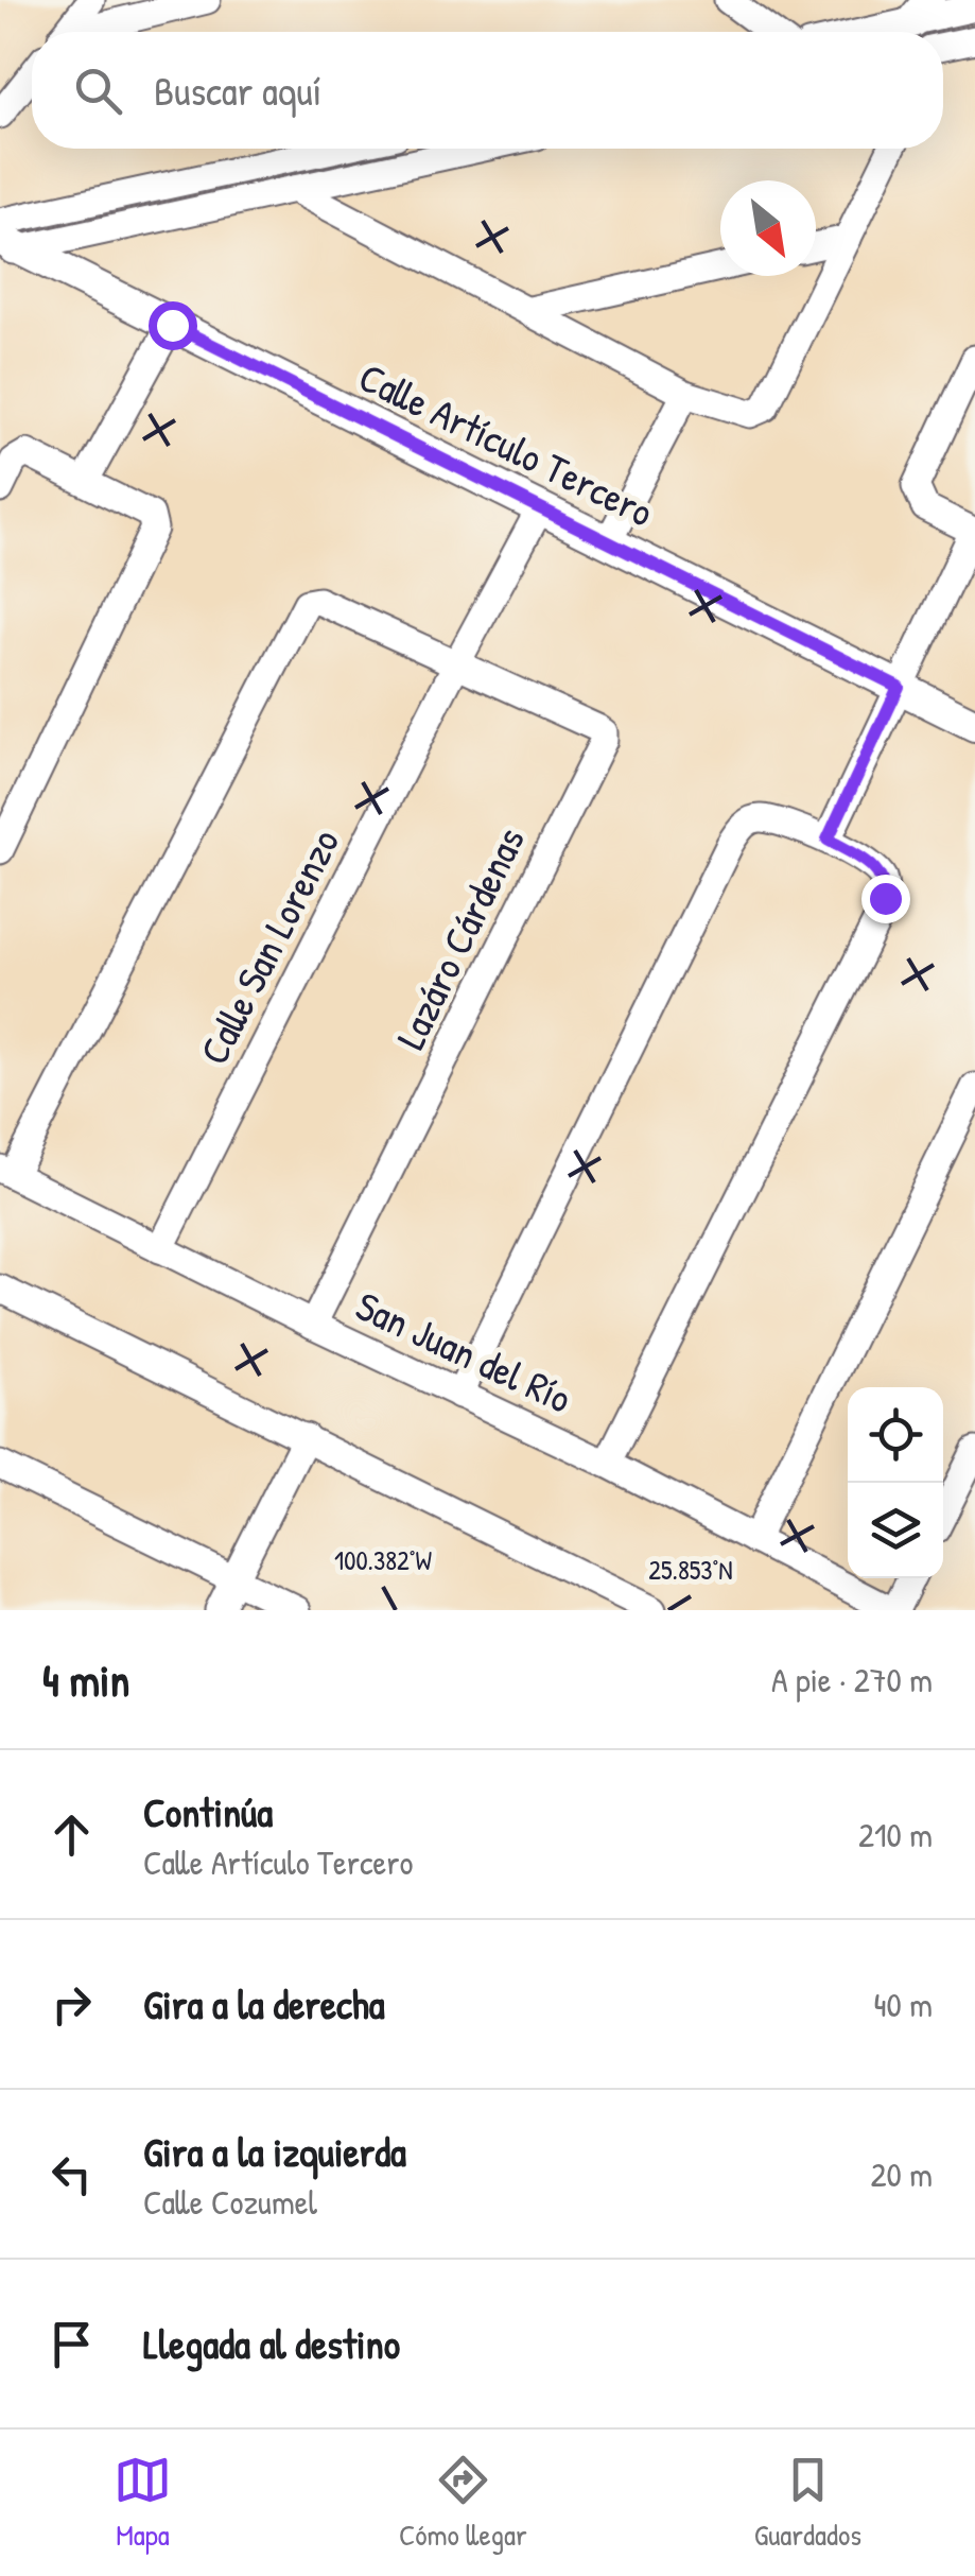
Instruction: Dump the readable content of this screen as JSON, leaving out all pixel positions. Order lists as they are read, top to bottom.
{
  "streets": {
    "street": [
      "Calle Artículo Tercero",
      "Lazáro Cárdenas",
      "Calle San Lorenzo",
      "San Juan del Río"
    ]
  },
  "crossings": [
    ["Calle Artículo Tercero", "Calle San Lorenzo"],
    ["Lazáro Cárdenas", "Calle San Lorenzo"],
    ["Lazáro Cárdenas", "San Juan del Río"],
    ["Calle San Lorenzo", "San Juan del Río"]
  ],
  "north": "bottom right",
  "page": {
    "search": "Buscar aquí",
    "heading": ["4 min", "A pie · 270 m"],
    "list": [
      ["Continúa", "Calle Artículo Tercero", "210 m"],
      ["Gira a la derecha", "40 m"],
      ["Gira a la izquierda", "Calle Cozumel", "20 m"],
      "Llegada al destino"
    ],
    "nav": ["Mapa", "Cómo llegar", "Guardados"]
  },
  "coordinates": ["100.382°W", "25.853°N"]
}
